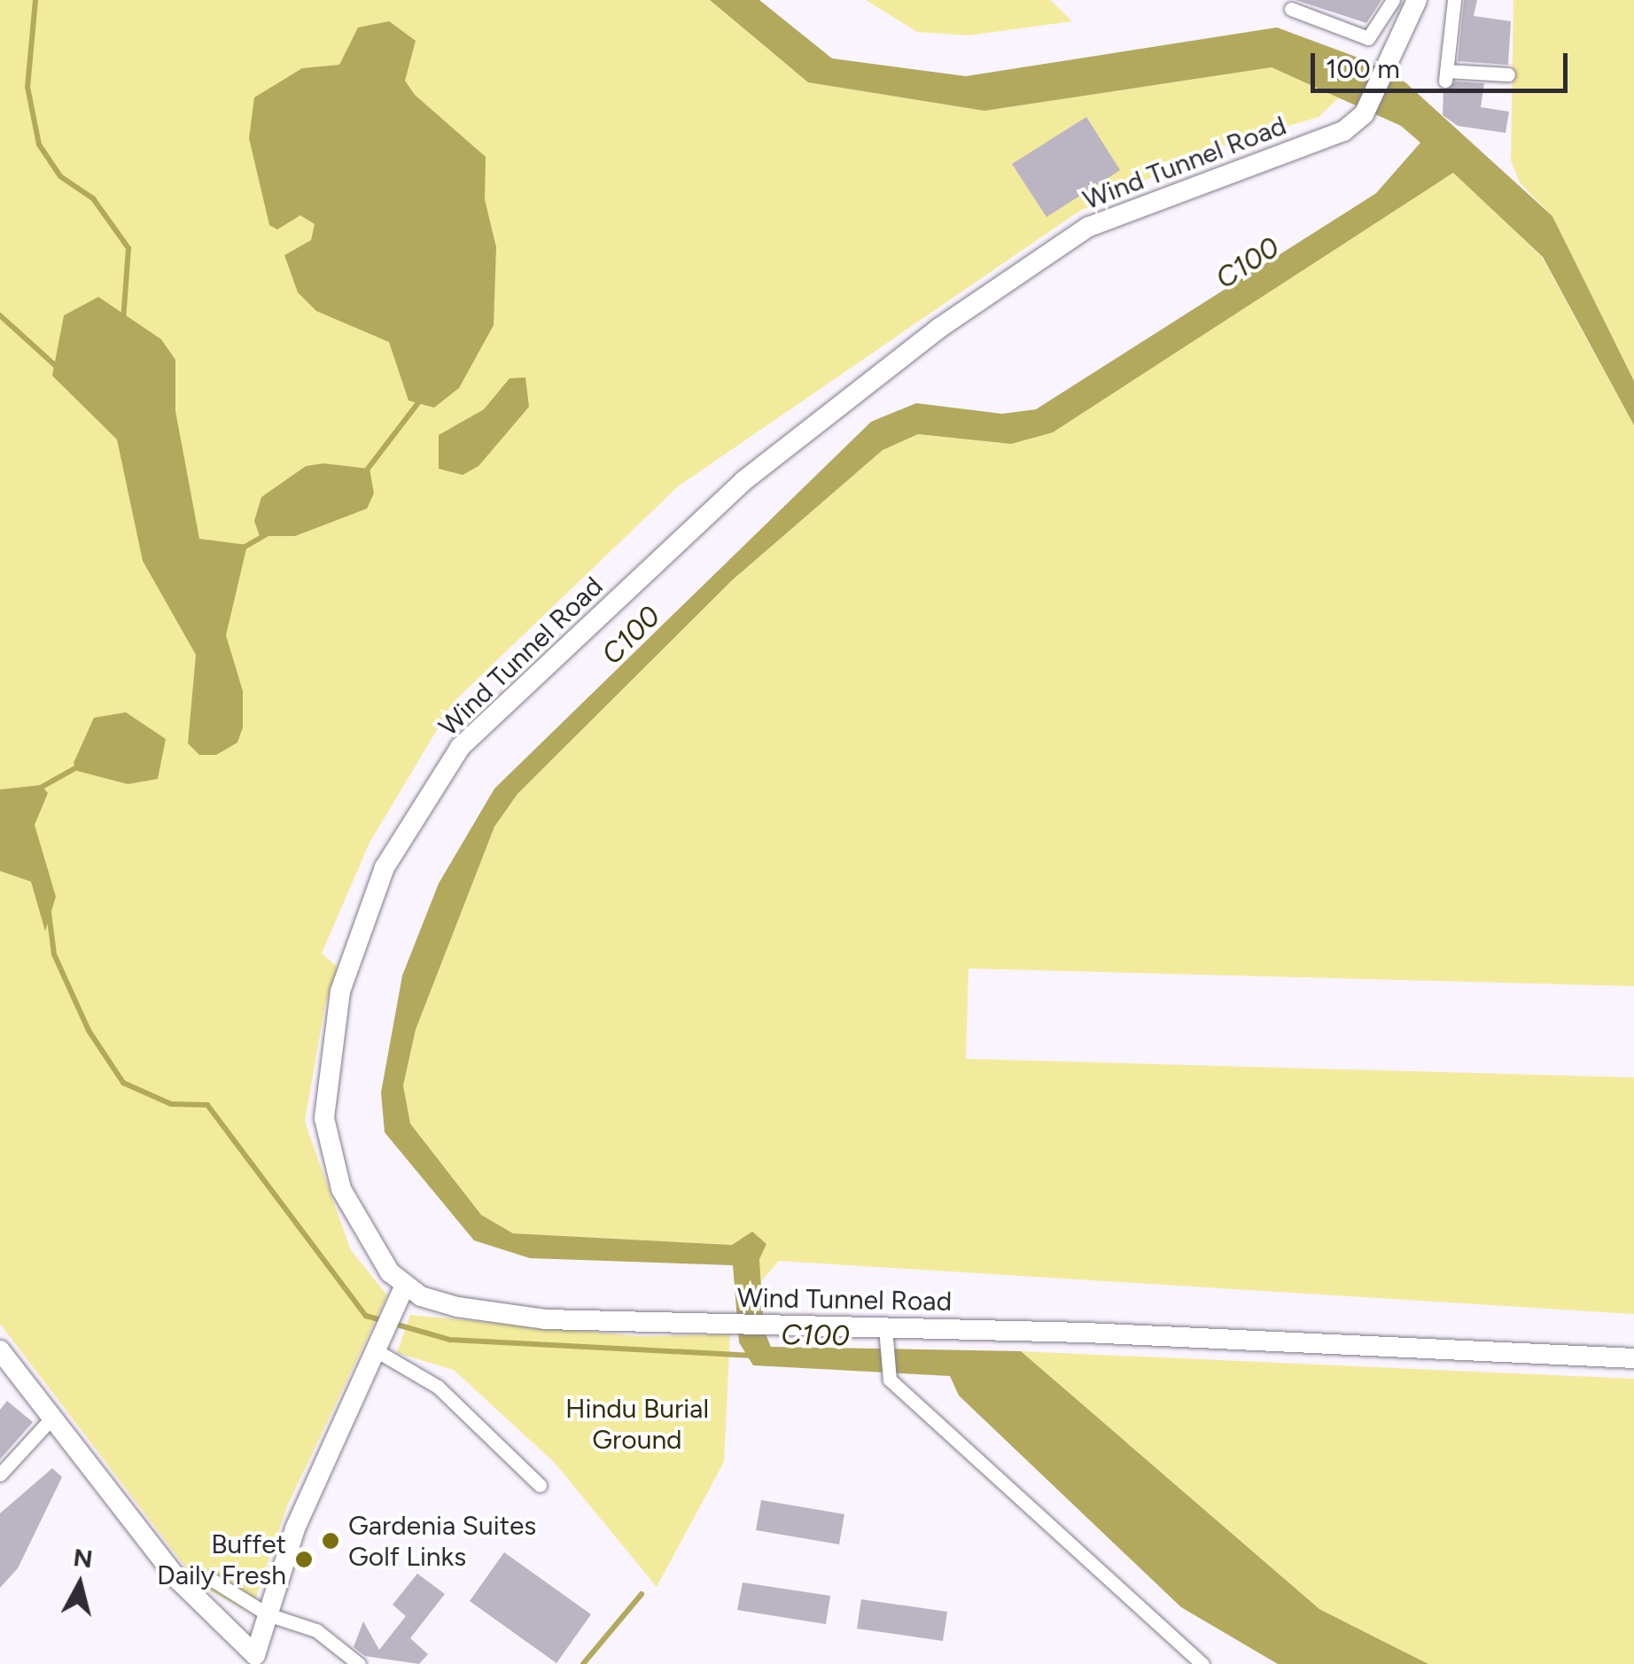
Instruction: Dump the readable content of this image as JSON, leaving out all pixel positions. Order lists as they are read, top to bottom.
{
  "streets": {
    "street": ["Wind Tunnel Road"]
  },
  "water": ["C100"],
  "parks": ["Hindu Burial Ground"],
  "places": ["Gardenia Suites Golf Links", "Buffet Daily Fresh"],
  "scale_bar": "100 m",
  "north": "top"
}
